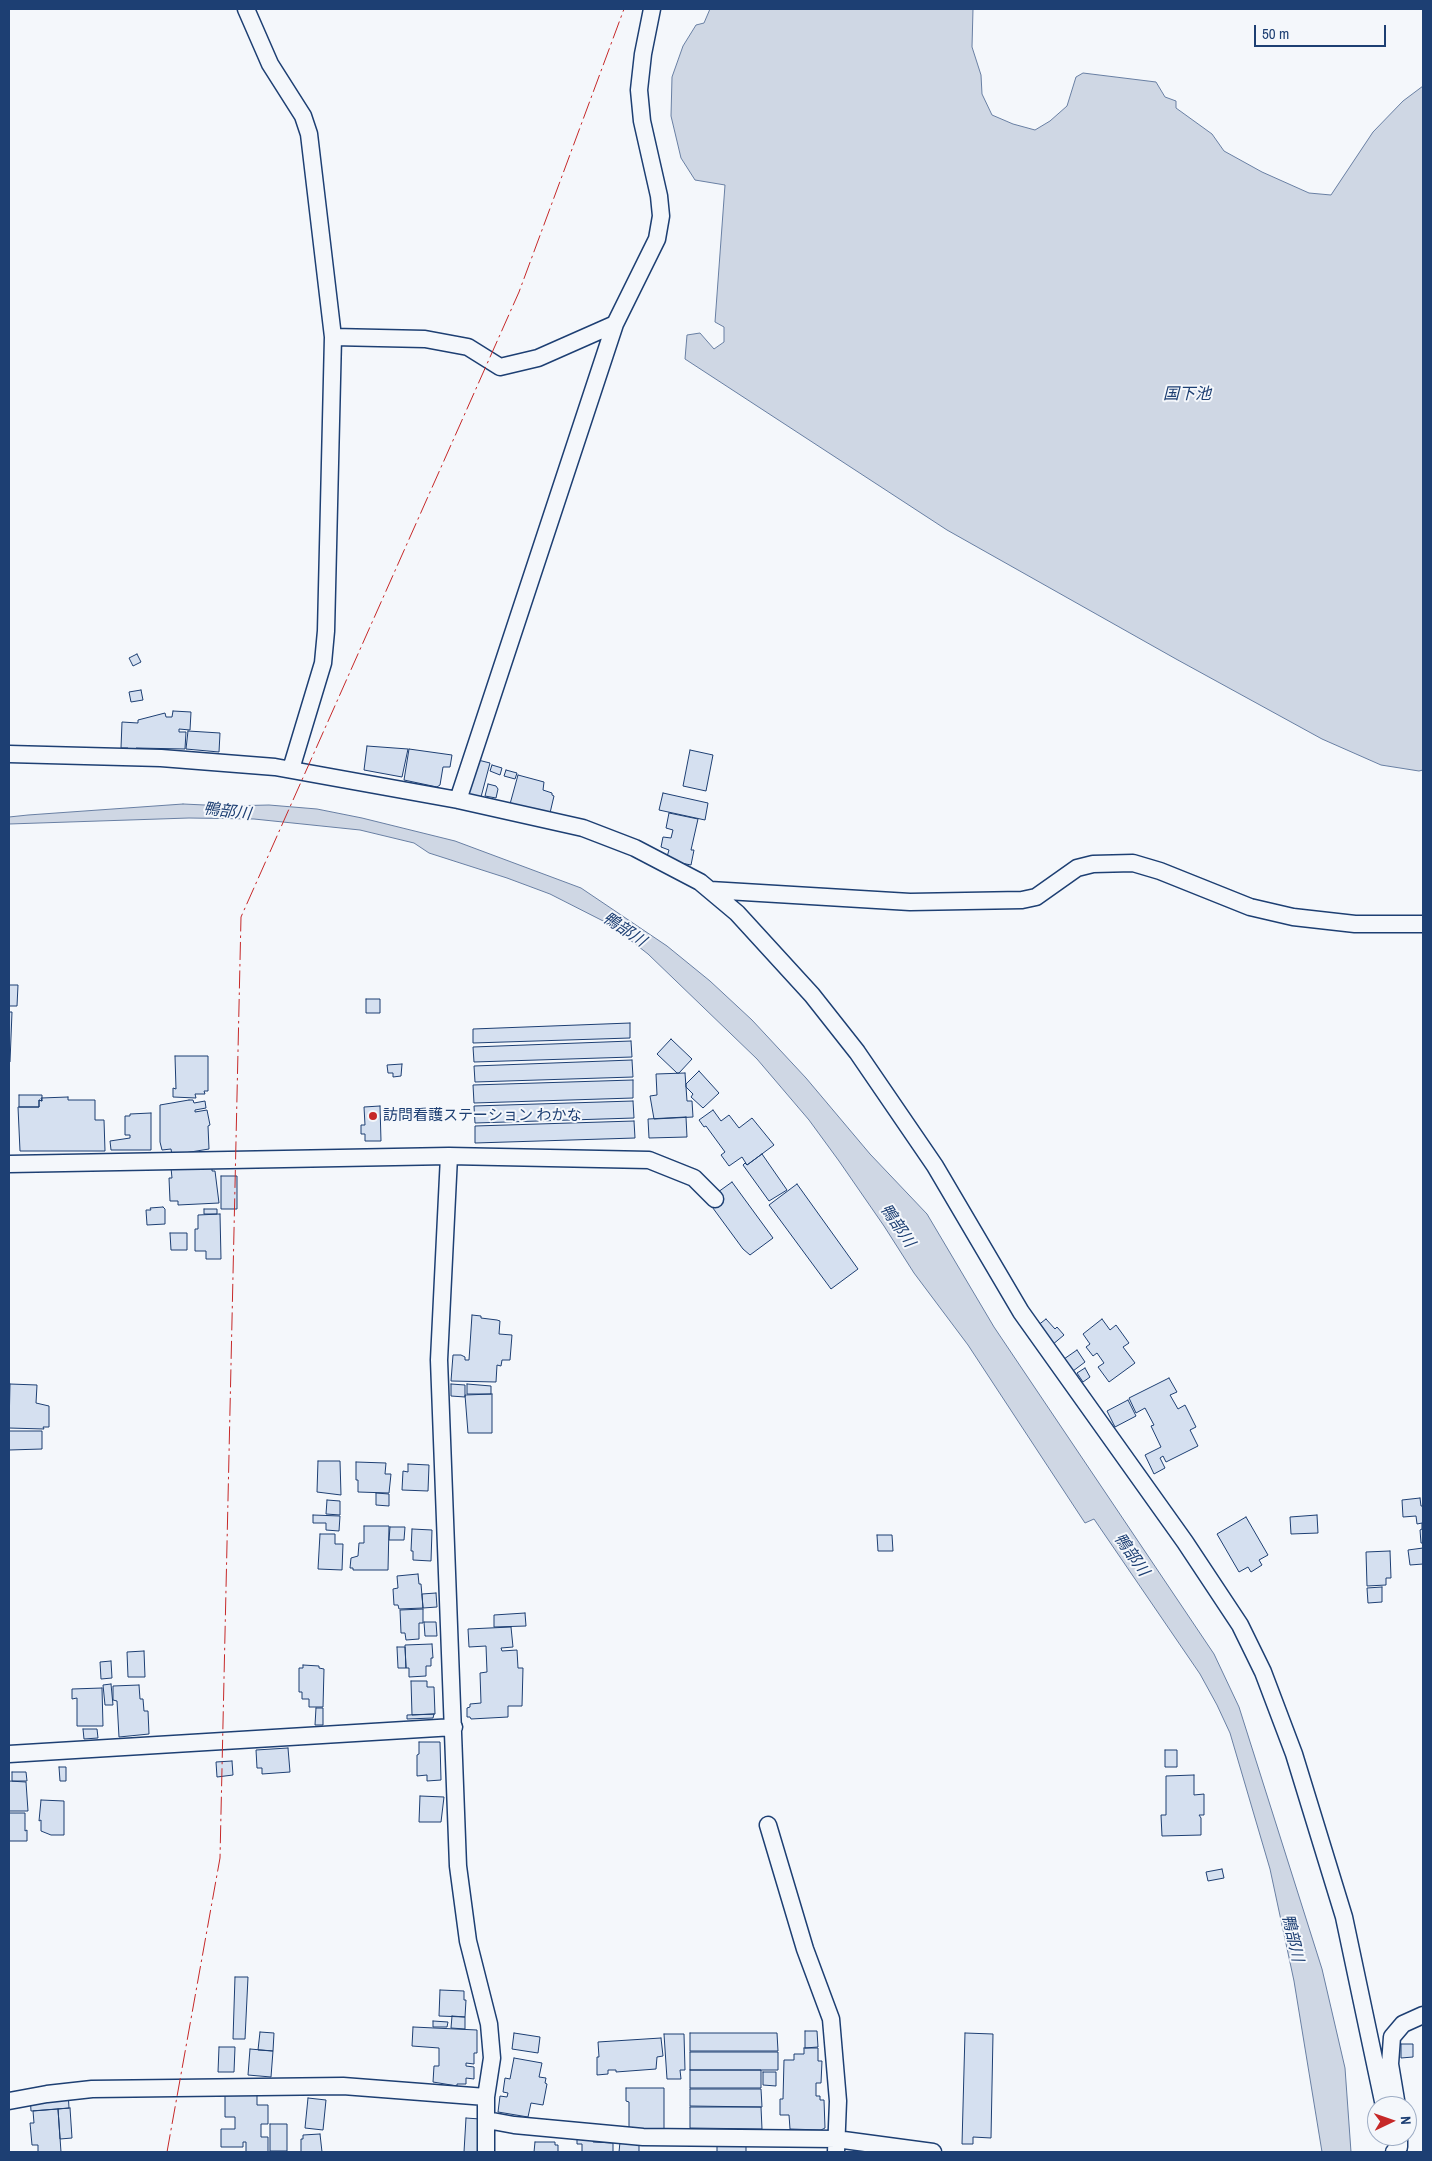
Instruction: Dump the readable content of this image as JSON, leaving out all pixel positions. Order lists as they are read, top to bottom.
{
  "water": ["国下池", "鴨部川"],
  "places": ["訪問看護ステーション わかな"],
  "scale_bar": "50 m",
  "north": "right"
}
